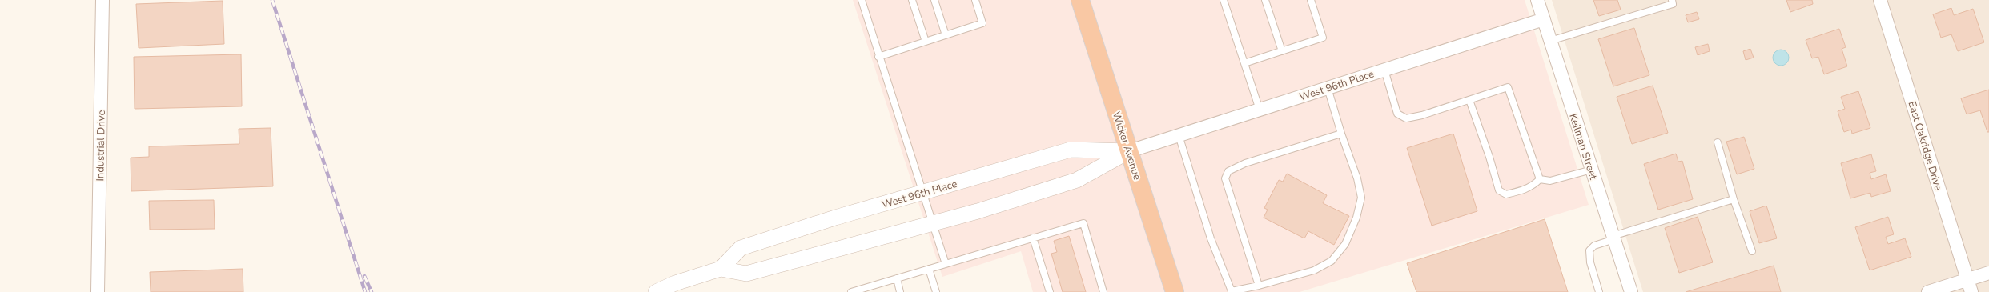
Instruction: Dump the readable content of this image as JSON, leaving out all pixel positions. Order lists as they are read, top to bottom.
{
  "streets": {
    "highway": ["Wicker Avenue"],
    "street": [
      "West 96th Place",
      "Industrial Drive",
      "East Oakridge Drive",
      "Keilman Street"
    ]
  },
  "crossings": [
    ["West 96th Place", "Wicker Avenue"],
    ["West 96th Place", "Keilman Street"]
  ]
}
